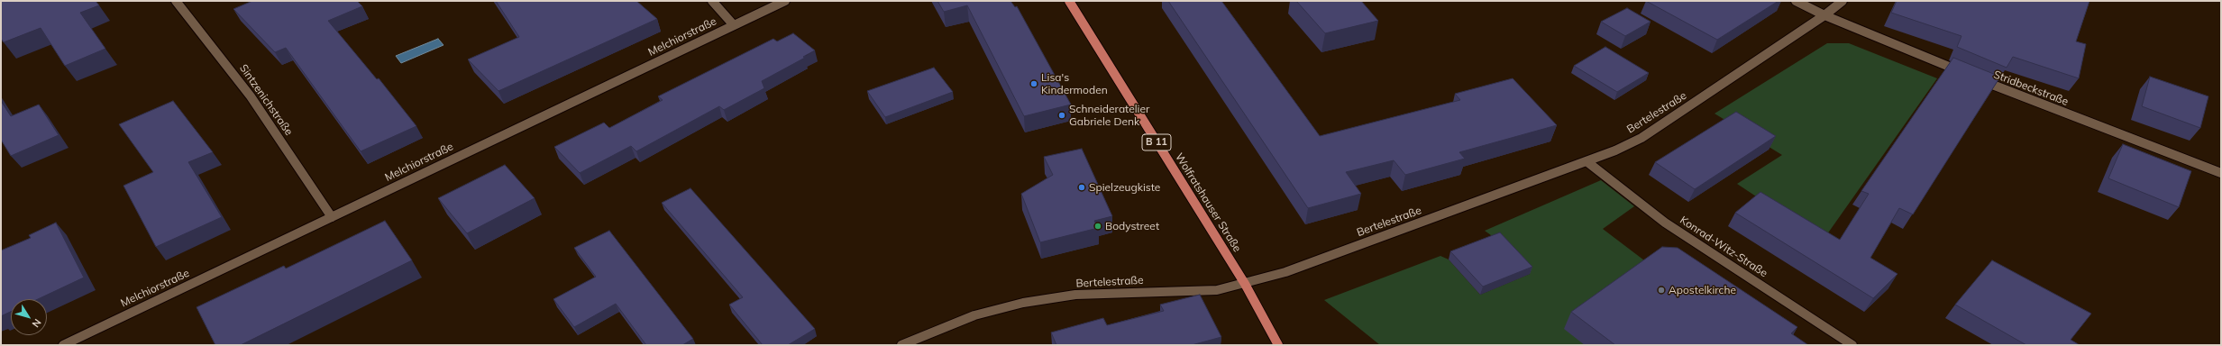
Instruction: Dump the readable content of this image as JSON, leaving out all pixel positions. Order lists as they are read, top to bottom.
{
  "streets": {
    "main road": ["B 11", "Wolfratshauser Straße"],
    "street": [
      "Melchiorstraße",
      "Stridbeckstraße",
      "Sintzenichstraße",
      "Bertelestraße",
      "Konrad-Witz-Straße"
    ]
  },
  "crossings": [
    ["Melchiorstraße", "Sintzenichstraße"],
    ["Stridbeckstraße", "Bertelestraße"],
    ["Bertelestraße", "Wolfratshauser Straße"],
    ["Bertelestraße", "Konrad-Witz-Straße"]
  ],
  "places": [
    "Lisa's Kindermoden",
    "Schneideratelier Gabriele Denk",
    "Spielzeugkiste",
    "Bodystreet",
    "Apostelkirche"
  ],
  "north": "bottom right"
}
